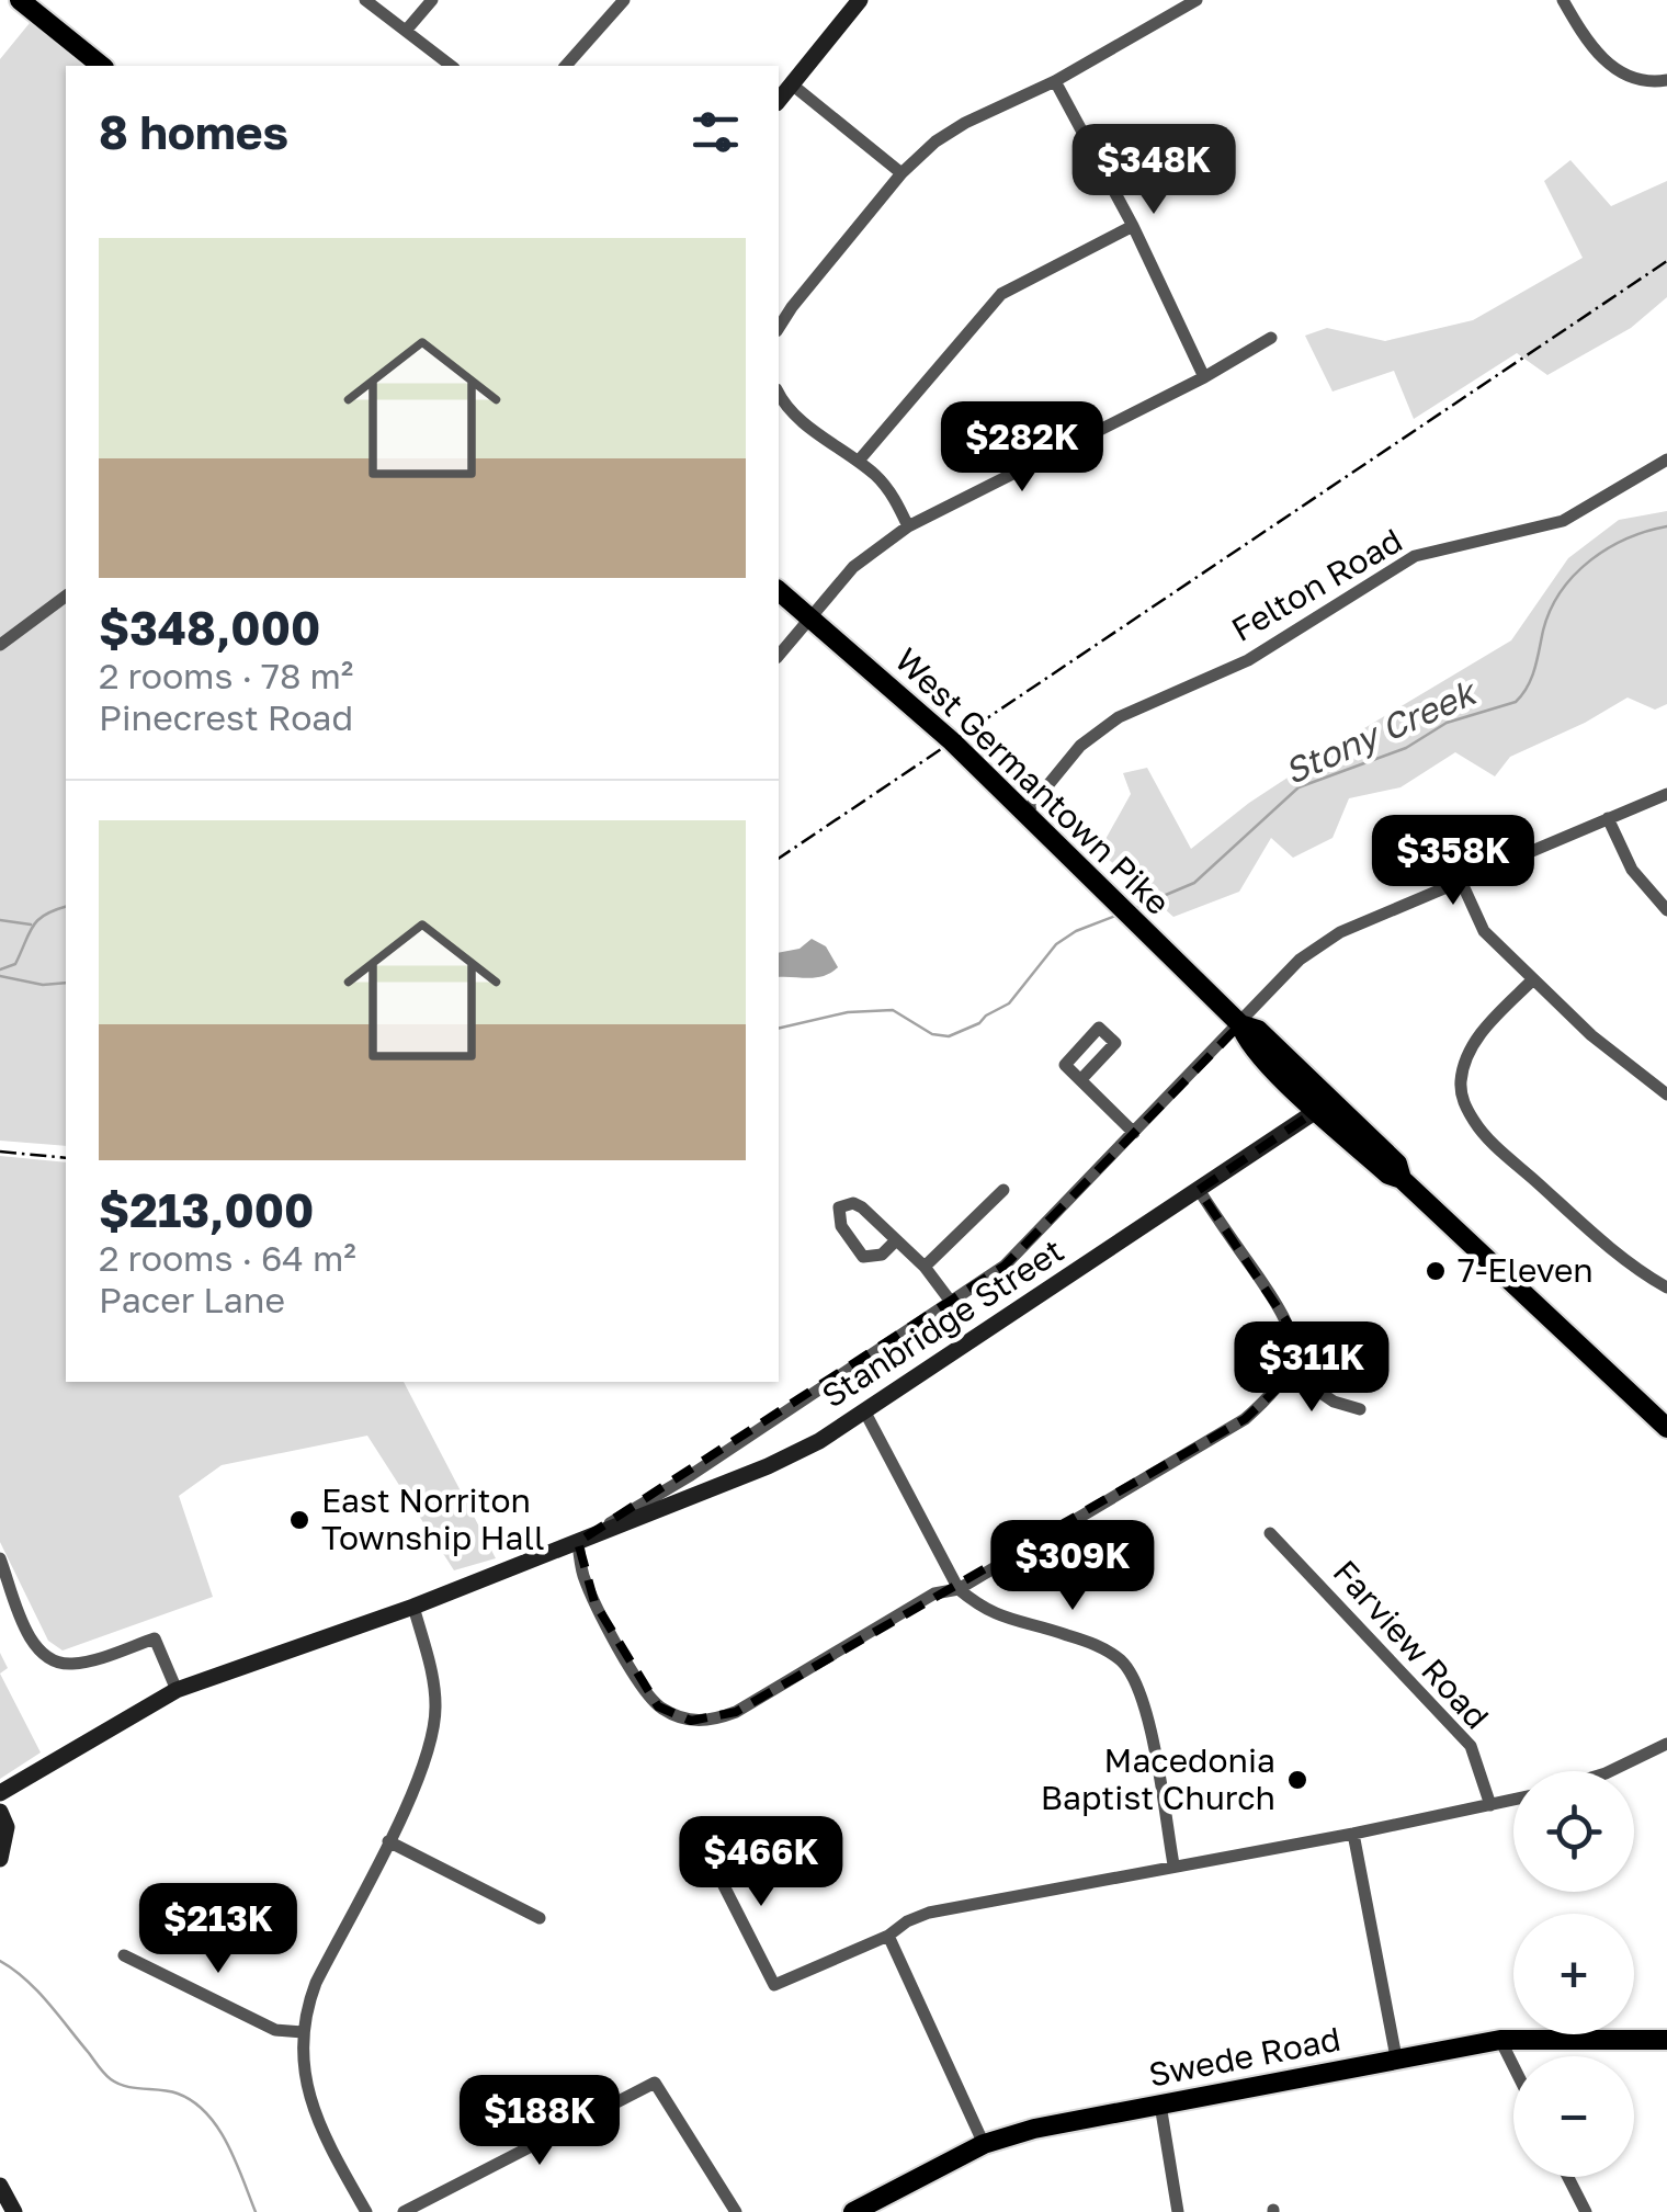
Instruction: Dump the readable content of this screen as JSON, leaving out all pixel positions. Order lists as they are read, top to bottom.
{
  "streets": {
    "main road": ["West Germantown Pike", "Swede Road"],
    "street": ["Felton Road", "Stanbridge Street", "Farview Road"]
  },
  "crossings": [
    ["Felton Road", "West Germantown Pike"],
    ["West Germantown Pike", "Stanbridge Street"]
  ],
  "water": ["Stony Creek"],
  "places": ["7-Eleven", "East Norriton Township Hall", "Macedonia Baptist Church"],
  "page": {
    "heading": "8 homes",
    "price": [
      "$348K",
      "$282K",
      "$358K",
      "$311K",
      "$309K",
      "$466K",
      "$213K",
      "$188K"
    ],
    "list": [
      {
        "name": "$348,000",
        "note": "2 rooms · 78 m² · Pinecrest Road"
      },
      {
        "name": "$213,000",
        "note": "2 rooms · 64 m² · Pacer Lane"
      }
    ],
    "map_buttons": ["+", "−"]
  }
}
